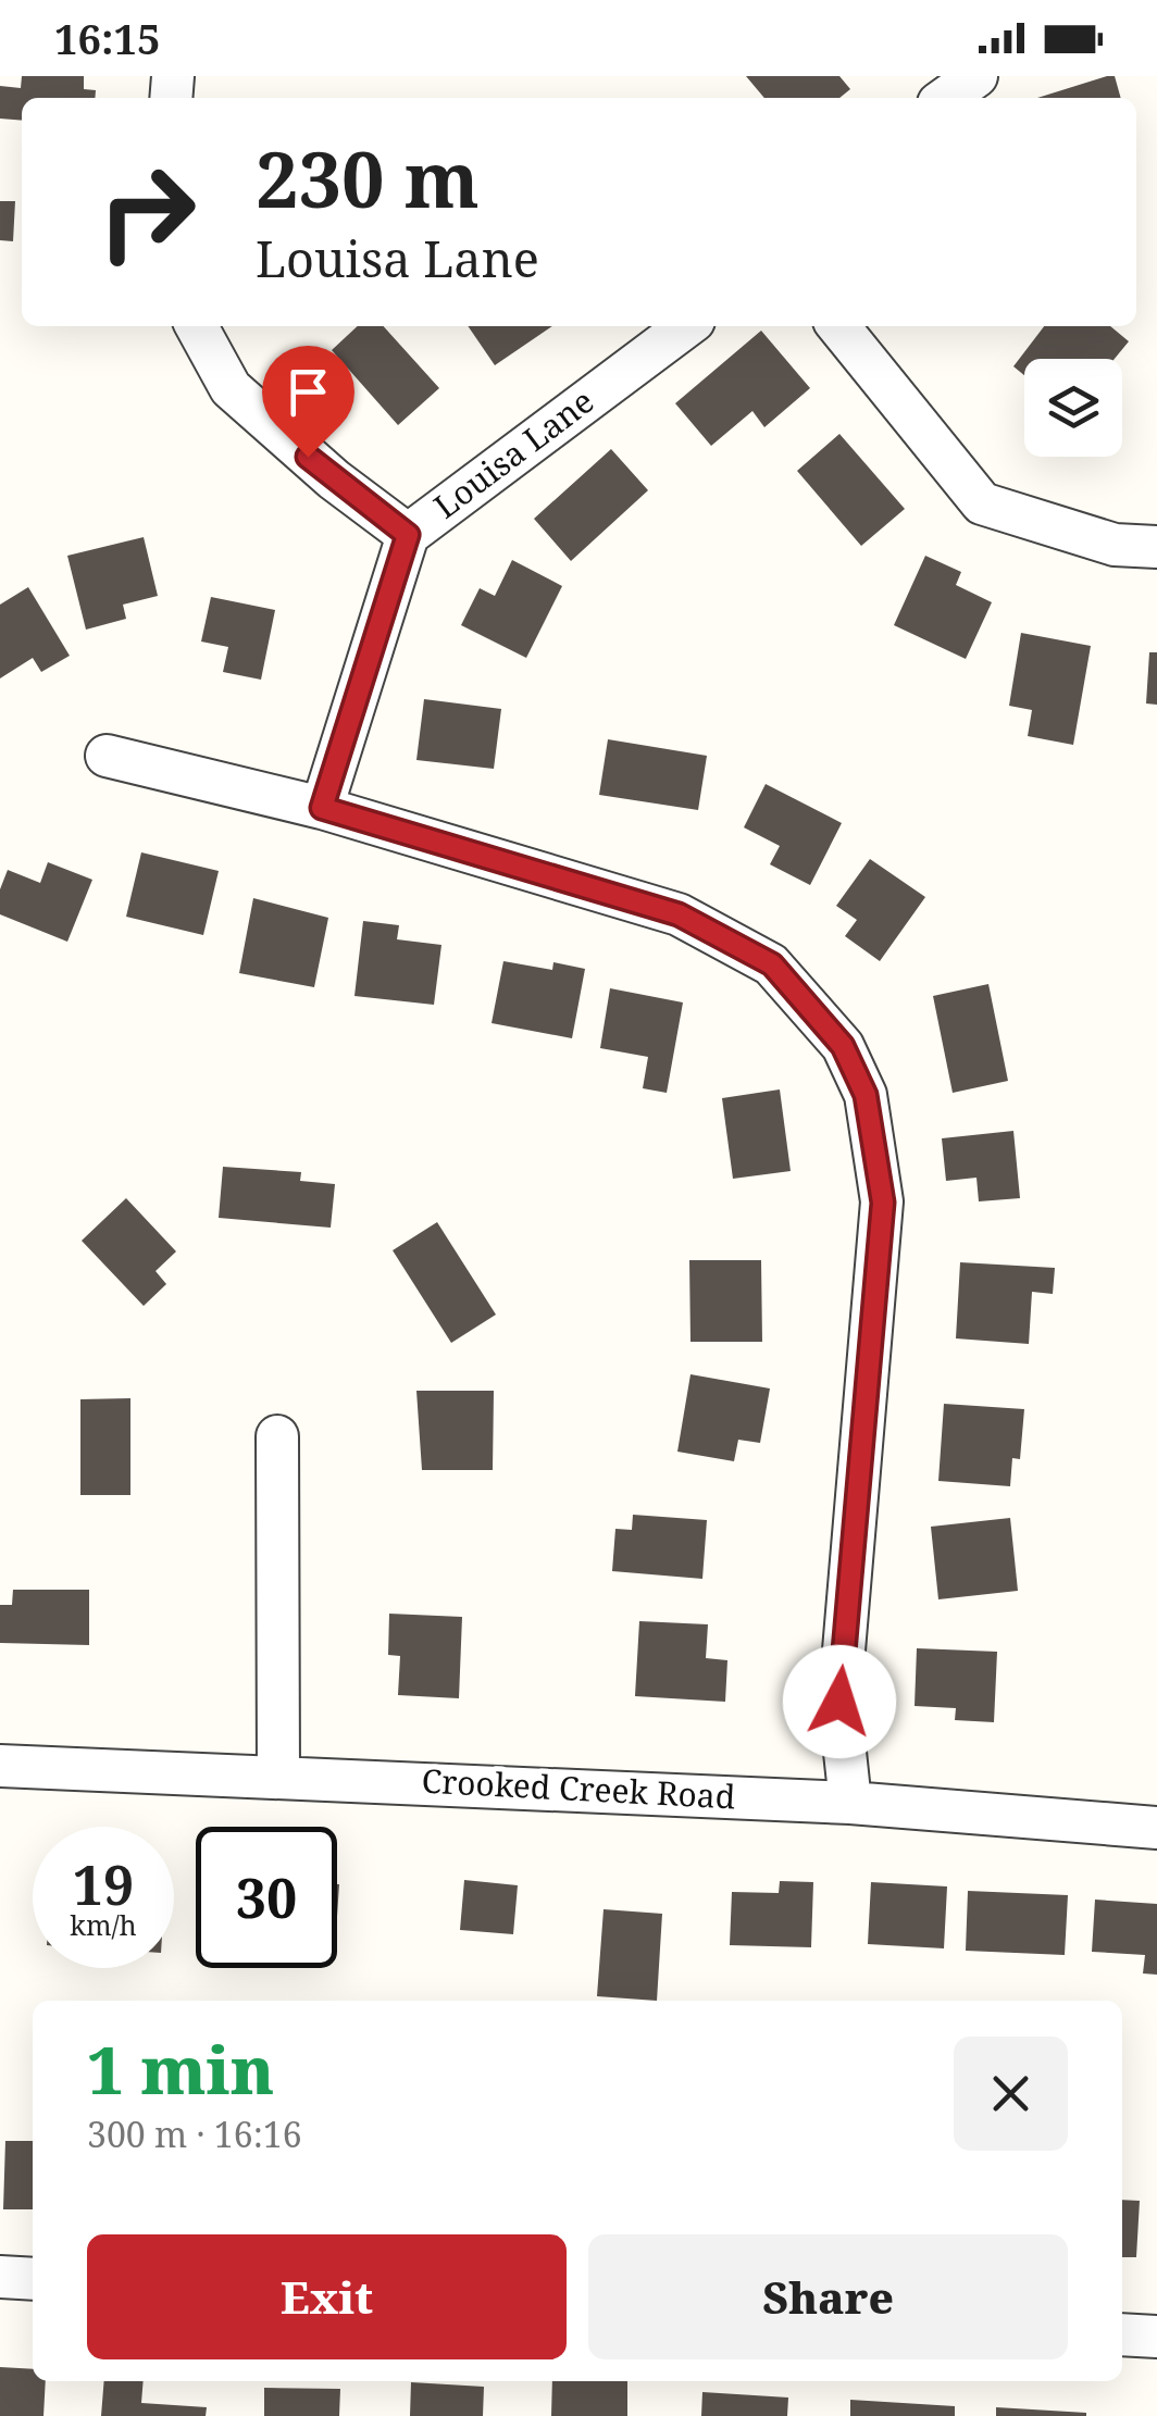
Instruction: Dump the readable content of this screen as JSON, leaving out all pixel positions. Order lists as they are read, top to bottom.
{
  "streets": {
    "street": ["Louisa Lane", "Crooked Creek Road"]
  },
  "page": {
    "status": "16:15",
    "turn": ["230 m", "Louisa Lane"],
    "speed": "19 km/h",
    "limit": "30",
    "heading": ["1 min", "300 m · 16:16"],
    "buttons": ["Exit", "Share"]
  }
}
